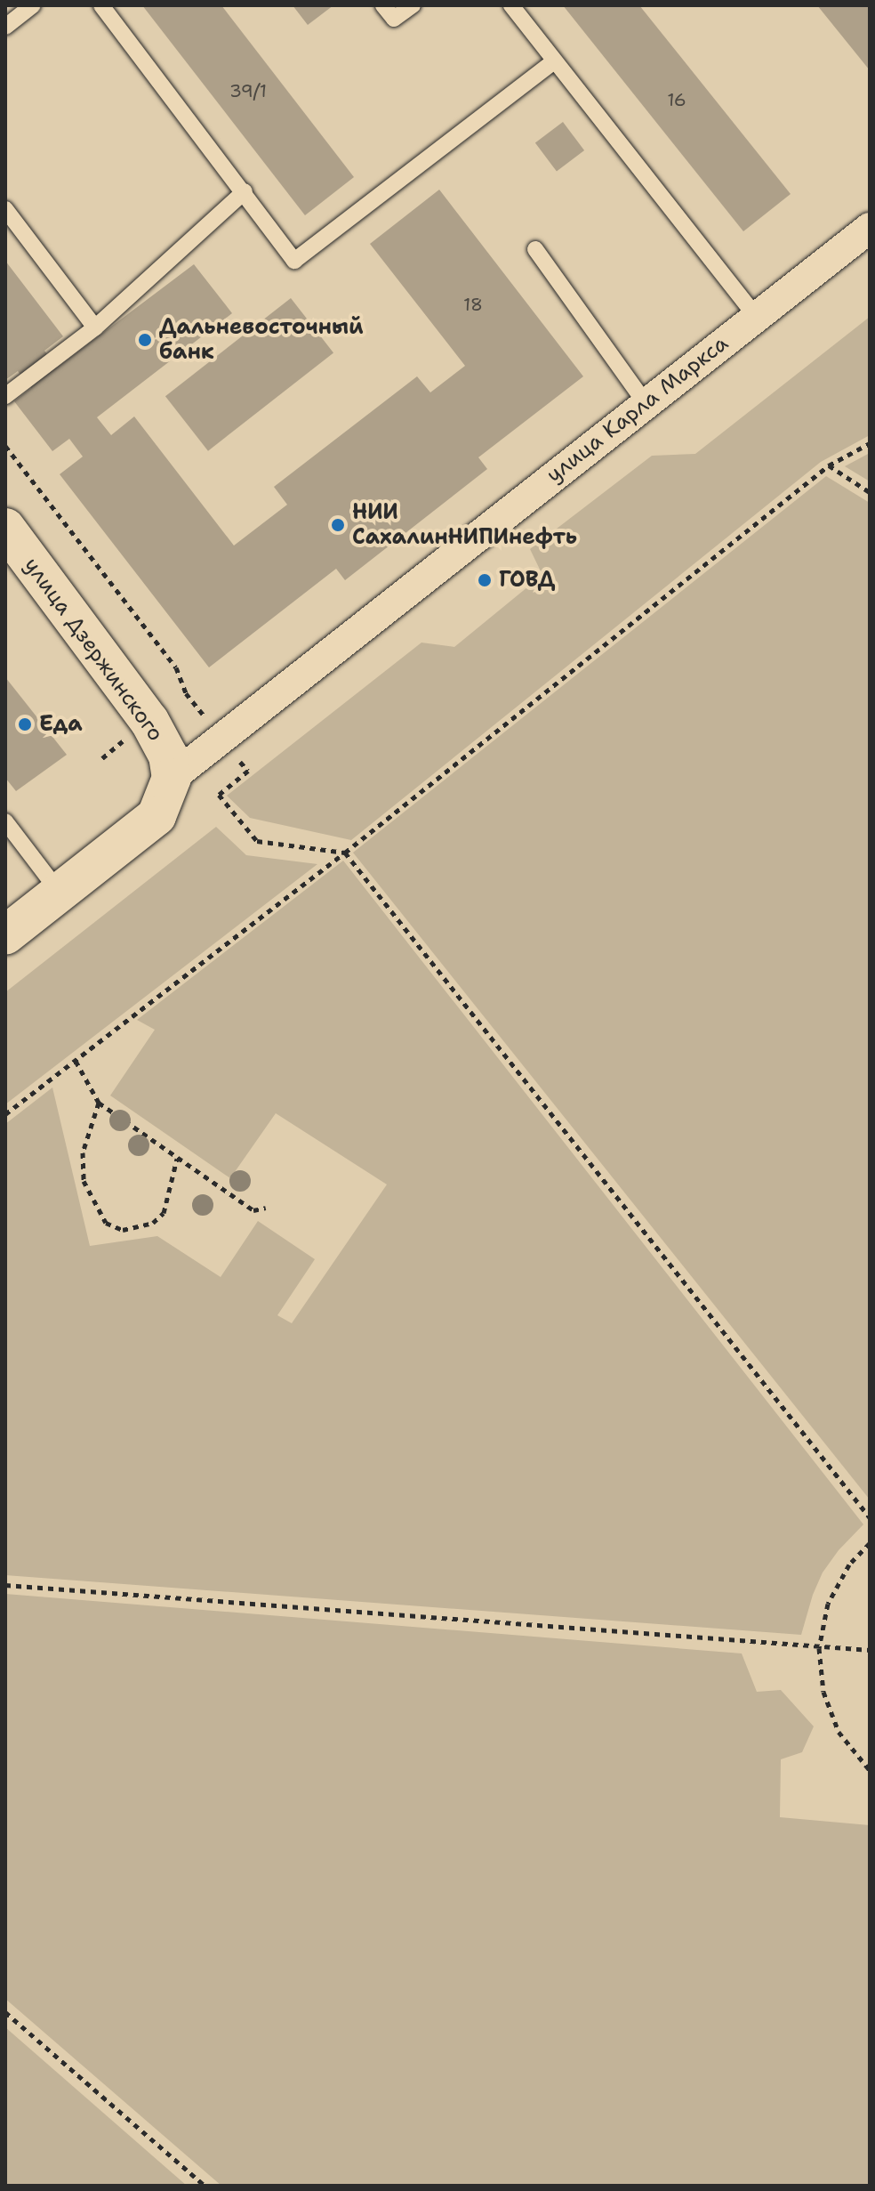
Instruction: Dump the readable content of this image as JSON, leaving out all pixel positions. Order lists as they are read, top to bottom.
{
  "streets": {
    "street": ["улица Карла Маркса", "улица Дзержинского"]
  },
  "crossings": [
    ["улица Карла Маркса", "улица Дзержинского"]
  ],
  "places": [
    "Дальневосточный банк",
    "НИИ СахалинНИПИнефть",
    "ГОВД",
    "Еда"
  ],
  "house_numbers": ["39/1", "16", "18"]
}
